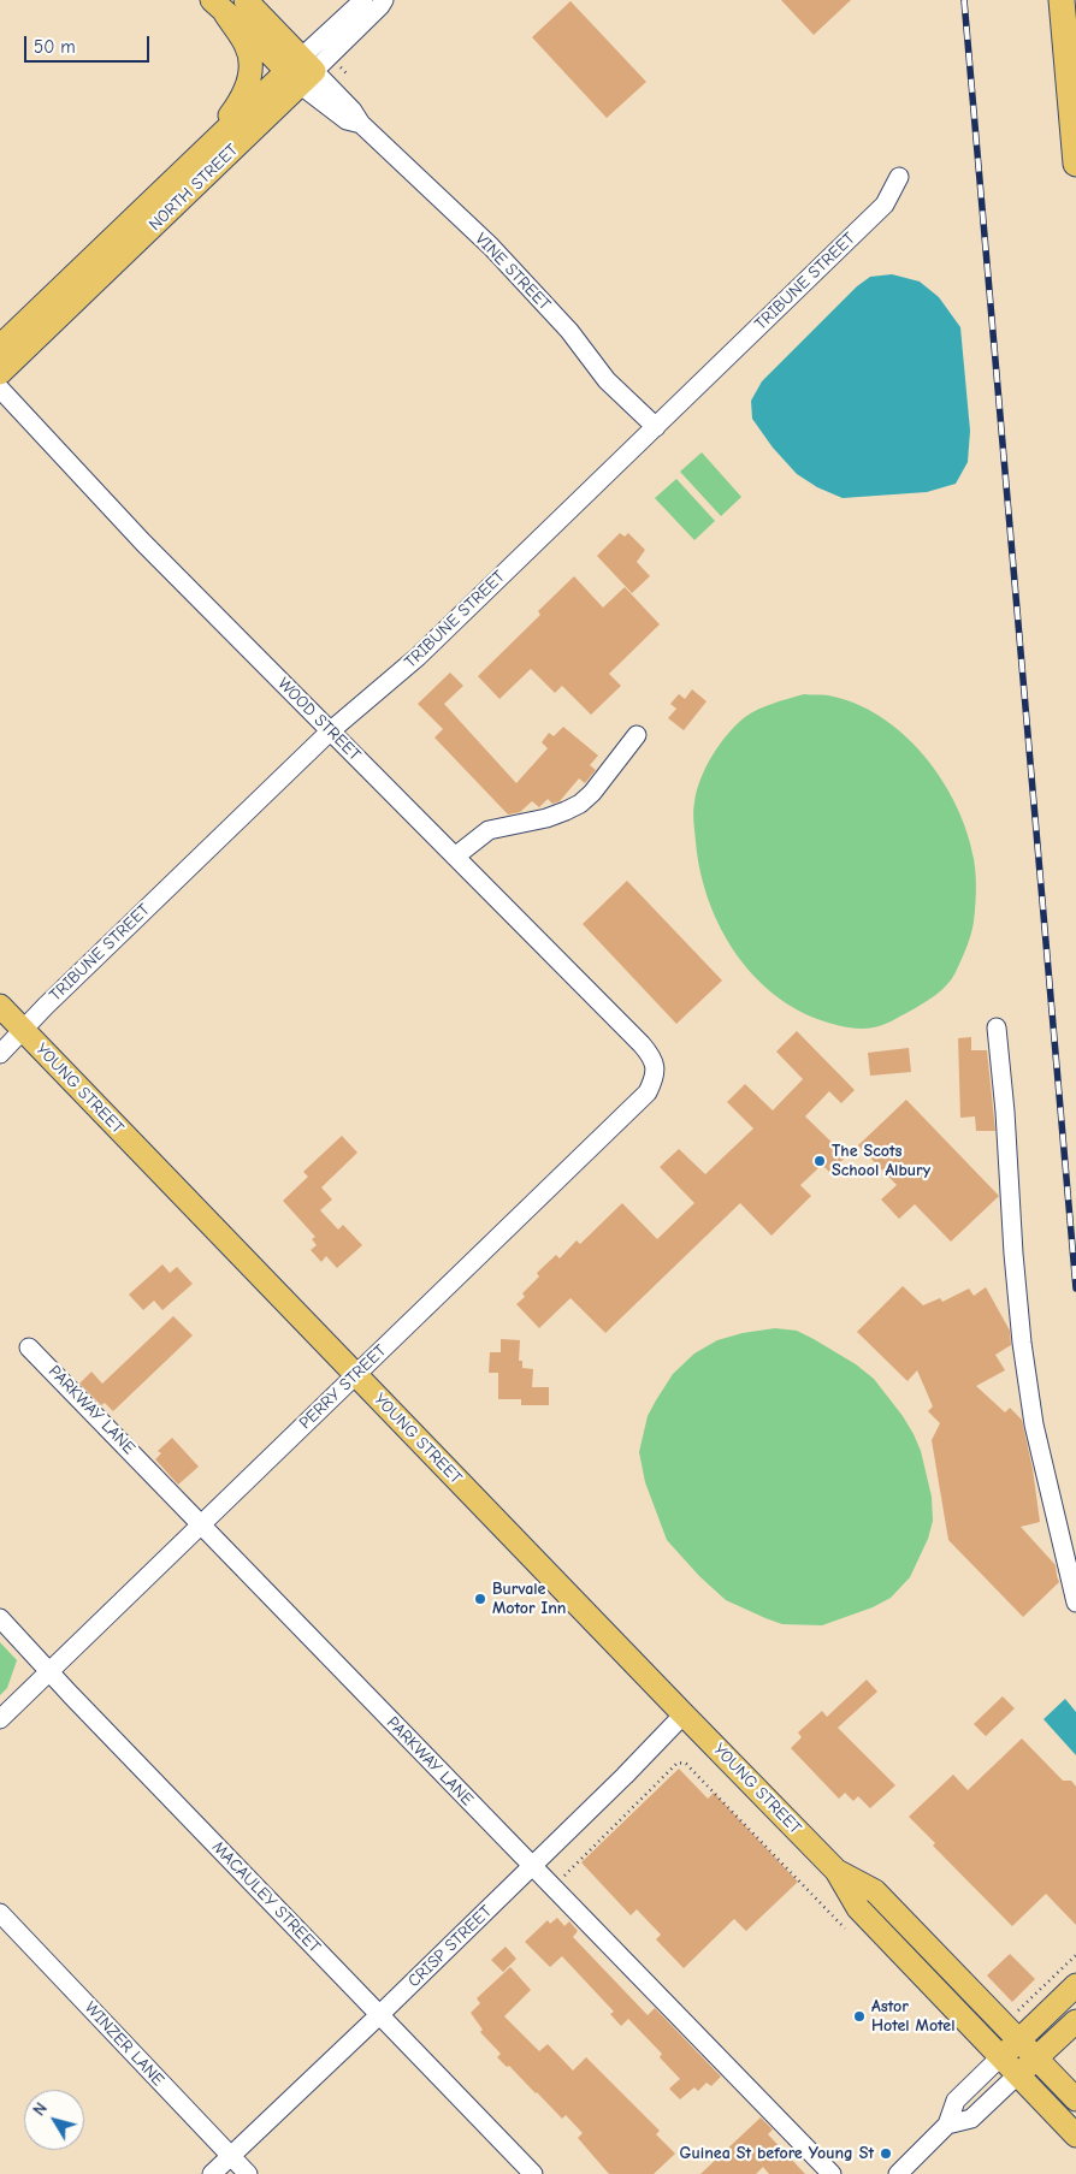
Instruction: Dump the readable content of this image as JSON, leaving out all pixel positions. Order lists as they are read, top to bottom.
{
  "streets": {
    "main road": ["NORTH STREET", "YOUNG STREET"],
    "street": [
      "VINE STREET",
      "TRIBUNE STREET",
      "WOOD STREET",
      "PERRY STREET",
      "PARKWAY LANE",
      "MACAULEY STREET",
      "CRISP STREET",
      "WINZER LANE"
    ]
  },
  "crossings": [
    ["NORTH STREET", "VINE STREET"],
    ["VINE STREET", "TRIBUNE STREET"],
    ["TRIBUNE STREET", "WOOD STREET"],
    ["TRIBUNE STREET", "YOUNG STREET"],
    ["WOOD STREET", "PERRY STREET"],
    ["YOUNG STREET", "PERRY STREET"],
    ["YOUNG STREET", "CRISP STREET"],
    ["PERRY STREET", "PARKWAY LANE"],
    ["PERRY STREET", "MACAULEY STREET"],
    ["PARKWAY LANE", "CRISP STREET"],
    ["MACAULEY STREET", "CRISP STREET"],
    ["CRISP STREET", "WINZER LANE"]
  ],
  "places": [
    "The Scots School Albury",
    "Burvale Motor Inn",
    "Astor Hotel Motel",
    "Guinea St before Young St"
  ],
  "scale_bar": "50 m",
  "north": "top left"
}
